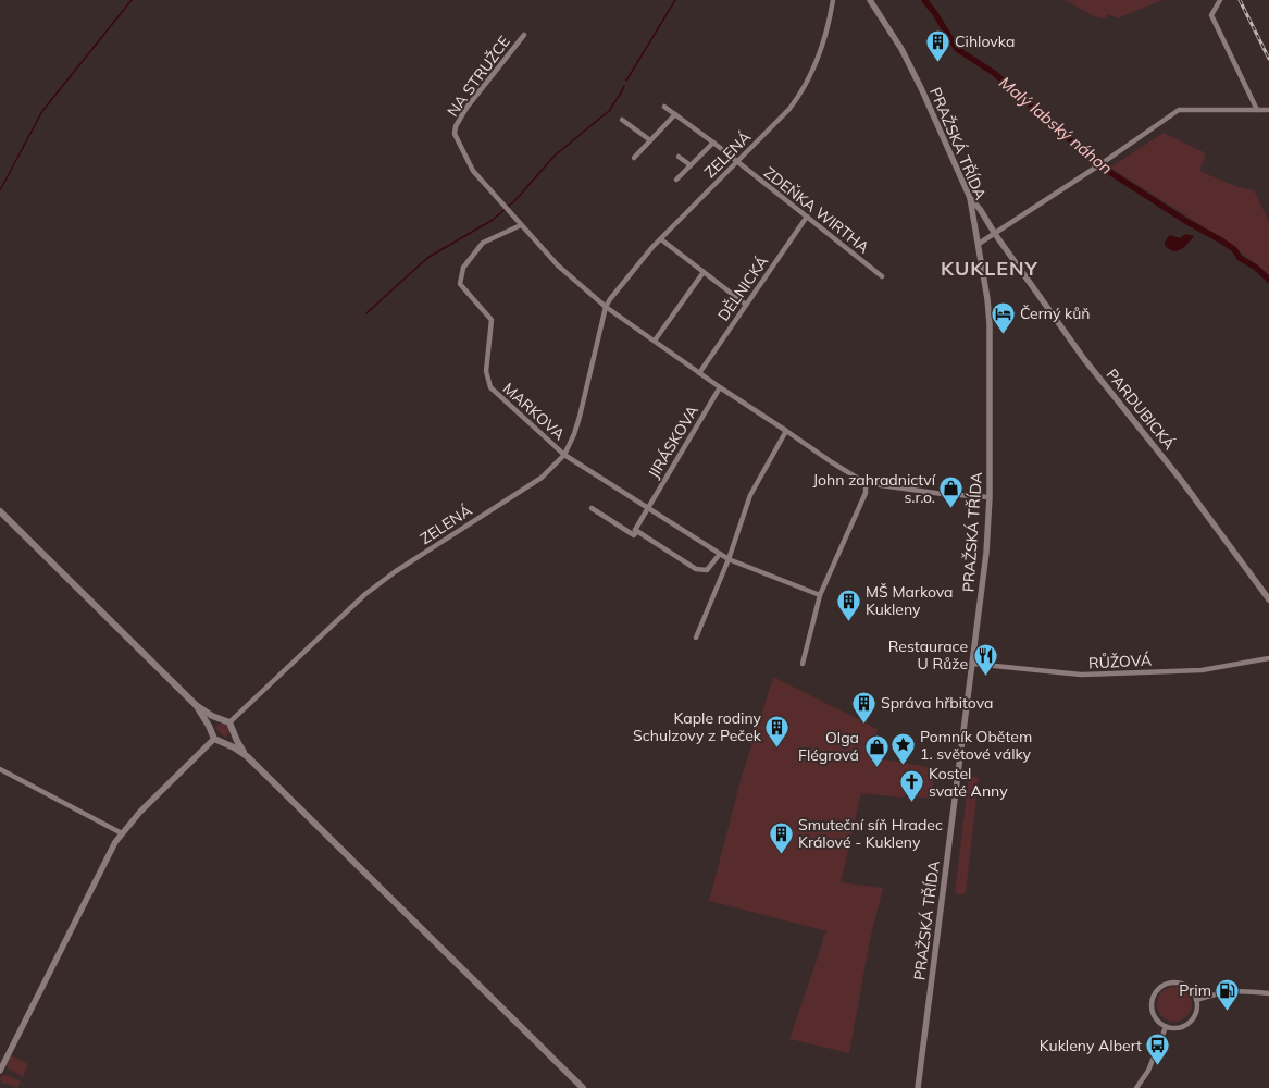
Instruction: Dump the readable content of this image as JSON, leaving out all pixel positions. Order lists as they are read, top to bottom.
{
  "streets": {
    "street": [
      "NA STRUŽCE",
      "PRAŽSKÁ TŘÍDA",
      "ZELENÁ",
      "ZDEŇKA WIRTHA",
      "DĚLNICKÁ",
      "PARDUBICKÁ",
      "MARKOVA",
      "JIRÁSKOVA",
      "RŮŽOVÁ"
    ]
  },
  "crossings": [
    ["NA STRUŽCE", "MARKOVA"],
    ["PRAŽSKÁ TŘÍDA", "PARDUBICKÁ"],
    ["PRAŽSKÁ TŘÍDA", "RŮŽOVÁ"],
    ["ZELENÁ", "ZDEŇKA WIRTHA"],
    ["ZELENÁ", "MARKOVA"],
    ["ZDEŇKA WIRTHA", "DĚLNICKÁ"],
    ["MARKOVA", "JIRÁSKOVA"]
  ],
  "districts": ["KUKLENY"],
  "water": ["Malý labský náhon"],
  "places": {
    "building": [
      "Cihlovka",
      "MŠ Markova Kukleny",
      "Správa hřbitova",
      "Kaple rodiny Schulzovy z Peček",
      "Smuteční síň Hradec Králové - Kukleny"
    ],
    "hotel": ["Černý kůň"],
    "shop": ["John zahradnictví s.r.o.", "Olga Flégrová"],
    "restaurant": ["Restaurace U Růže"],
    "place": ["Pomník Obětem 1. světové války"],
    "church": ["Kostel svaté Anny"],
    "fuel station": ["Prim"],
    "bus stop": ["Kukleny Albert"]
  }
}
